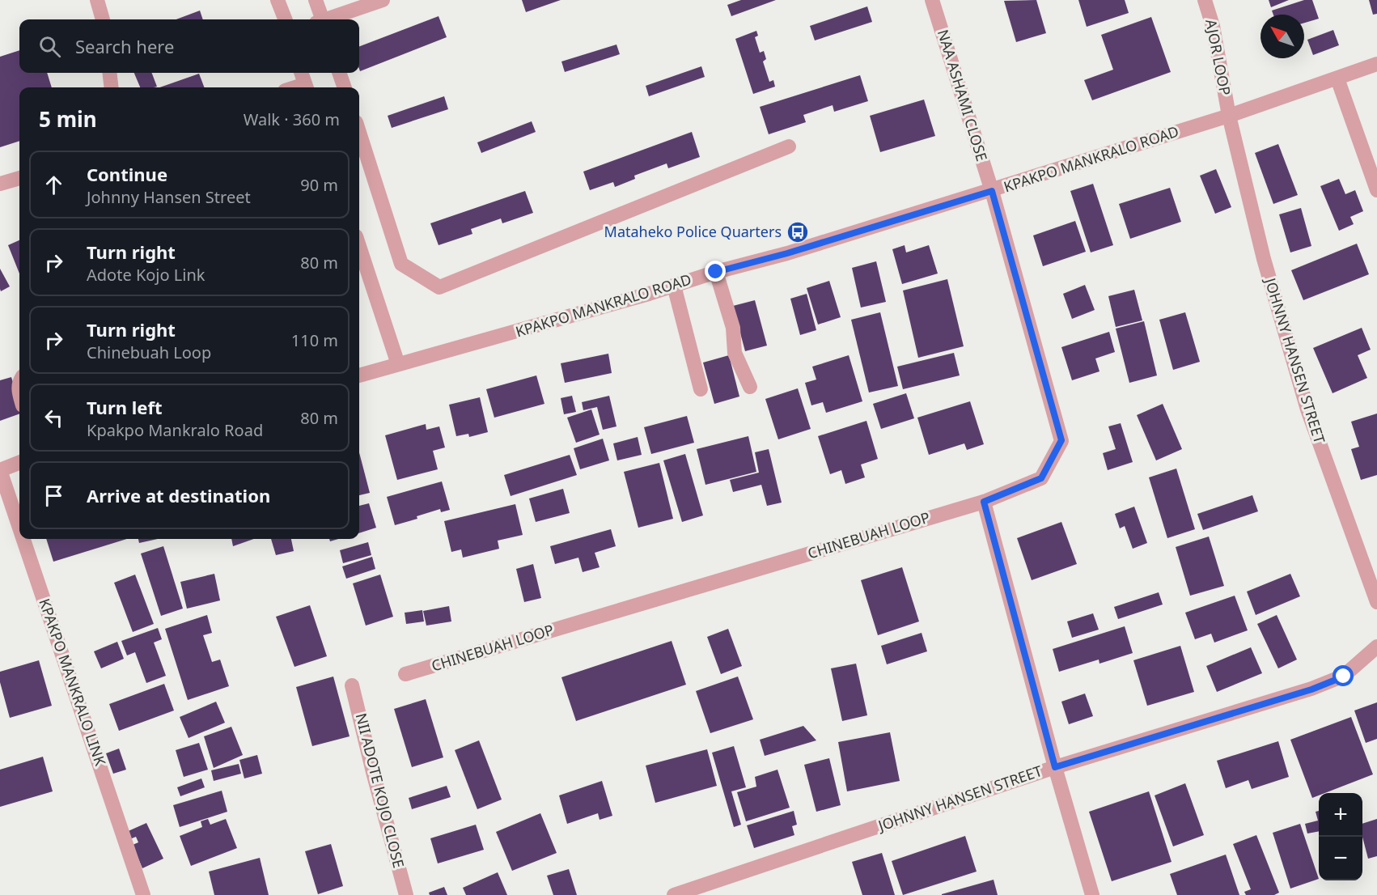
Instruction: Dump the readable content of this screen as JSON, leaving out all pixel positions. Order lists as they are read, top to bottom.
{
  "streets": {
    "street": [
      "AJOR LOOP",
      "NAA ASHAMI CLOSE",
      "KPAKPO MANKRALO ROAD",
      "JOHNNY HANSEN STREET",
      "CHINEBUAH LOOP",
      "KPAKPO MANKRALO LINK",
      "NII ADOTE KOJO CLOSE"
    ]
  },
  "crossings": [
    ["AJOR LOOP", "KPAKPO MANKRALO ROAD"],
    ["AJOR LOOP", "JOHNNY HANSEN STREET"],
    ["NAA ASHAMI CLOSE", "KPAKPO MANKRALO ROAD"],
    ["NAA ASHAMI CLOSE", "CHINEBUAH LOOP"],
    ["KPAKPO MANKRALO ROAD", "JOHNNY HANSEN STREET"],
    ["KPAKPO MANKRALO ROAD", "CHINEBUAH LOOP"]
  ],
  "places": {
    "bus stop": ["Mataheko Police Quarters"]
  },
  "north": "top left",
  "page": {
    "search": "Search here",
    "heading": ["5 min", "Walk · 360 m"],
    "list": [
      ["Continue", "Johnny Hansen Street", "90 m"],
      ["Turn right", "Adote Kojo Link", "80 m"],
      ["Turn right", "Chinebuah Loop", "110 m"],
      ["Turn left", "Kpakpo Mankralo Road", "80 m"],
      "Arrive at destination"
    ],
    "map_buttons": ["+", "−"]
  }
}
